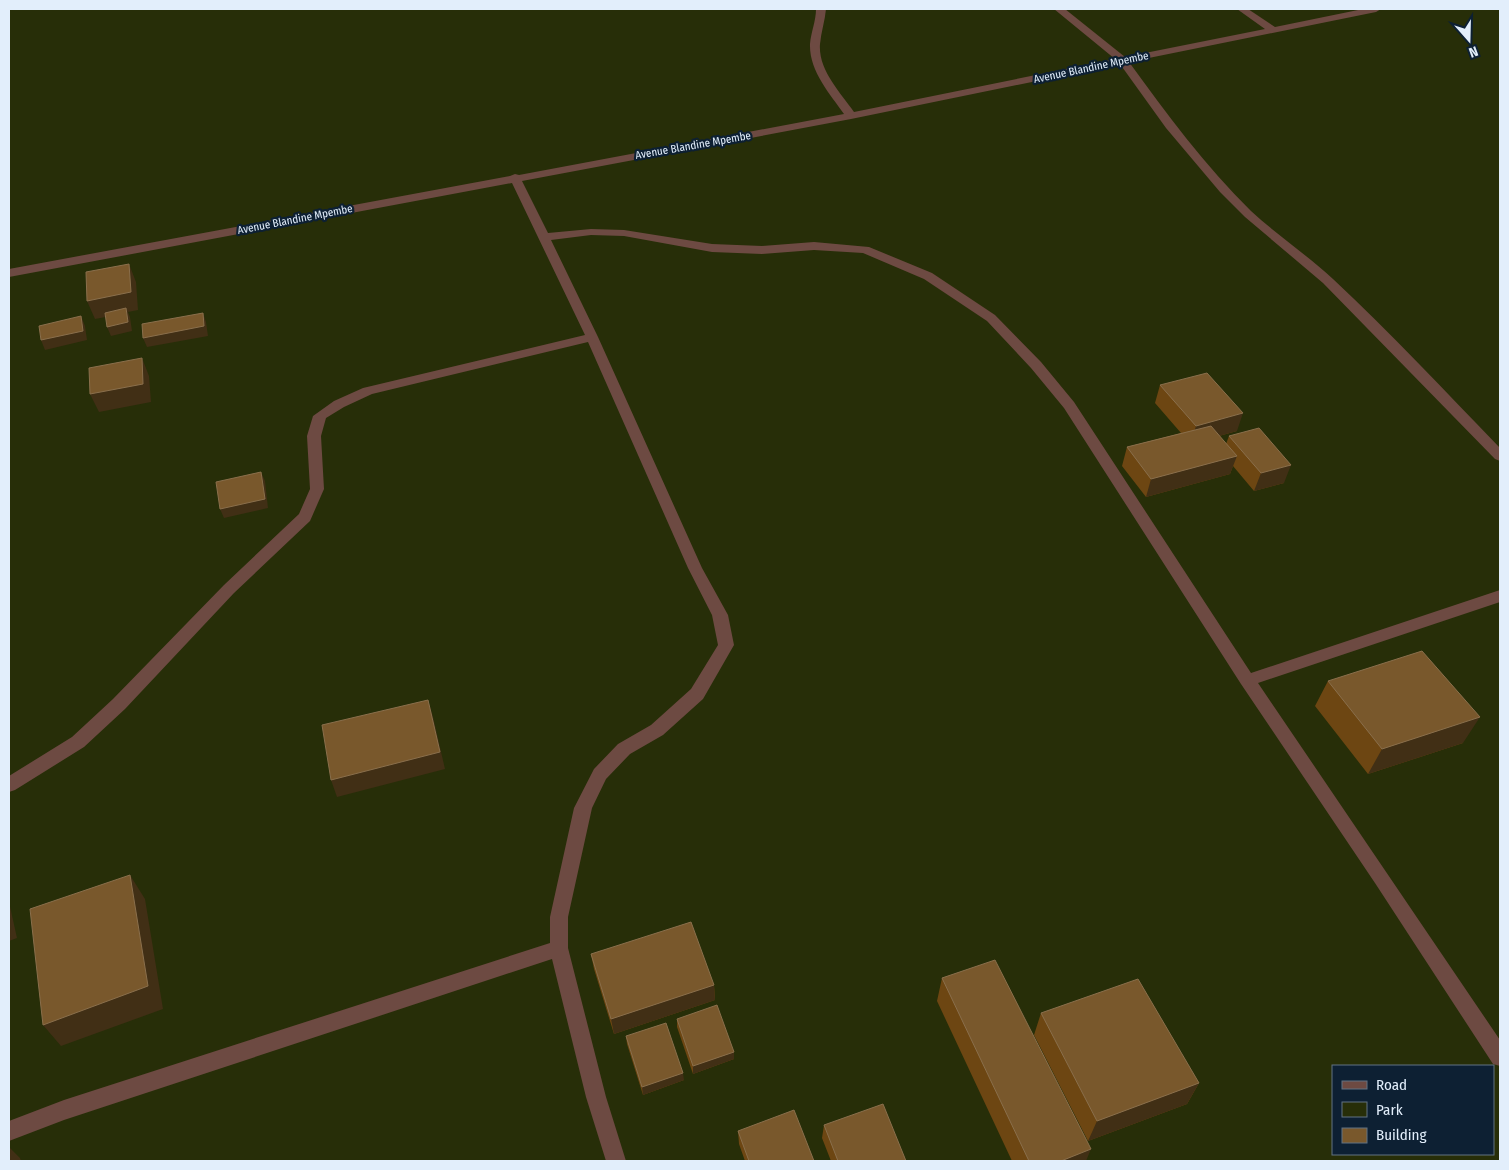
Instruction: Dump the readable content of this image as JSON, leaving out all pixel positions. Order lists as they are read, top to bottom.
{
  "streets": {
    "street": ["Avenue Blandine Mpembe"]
  },
  "legend": ["Road", "Park", "Building"],
  "north": "bottom"
}
